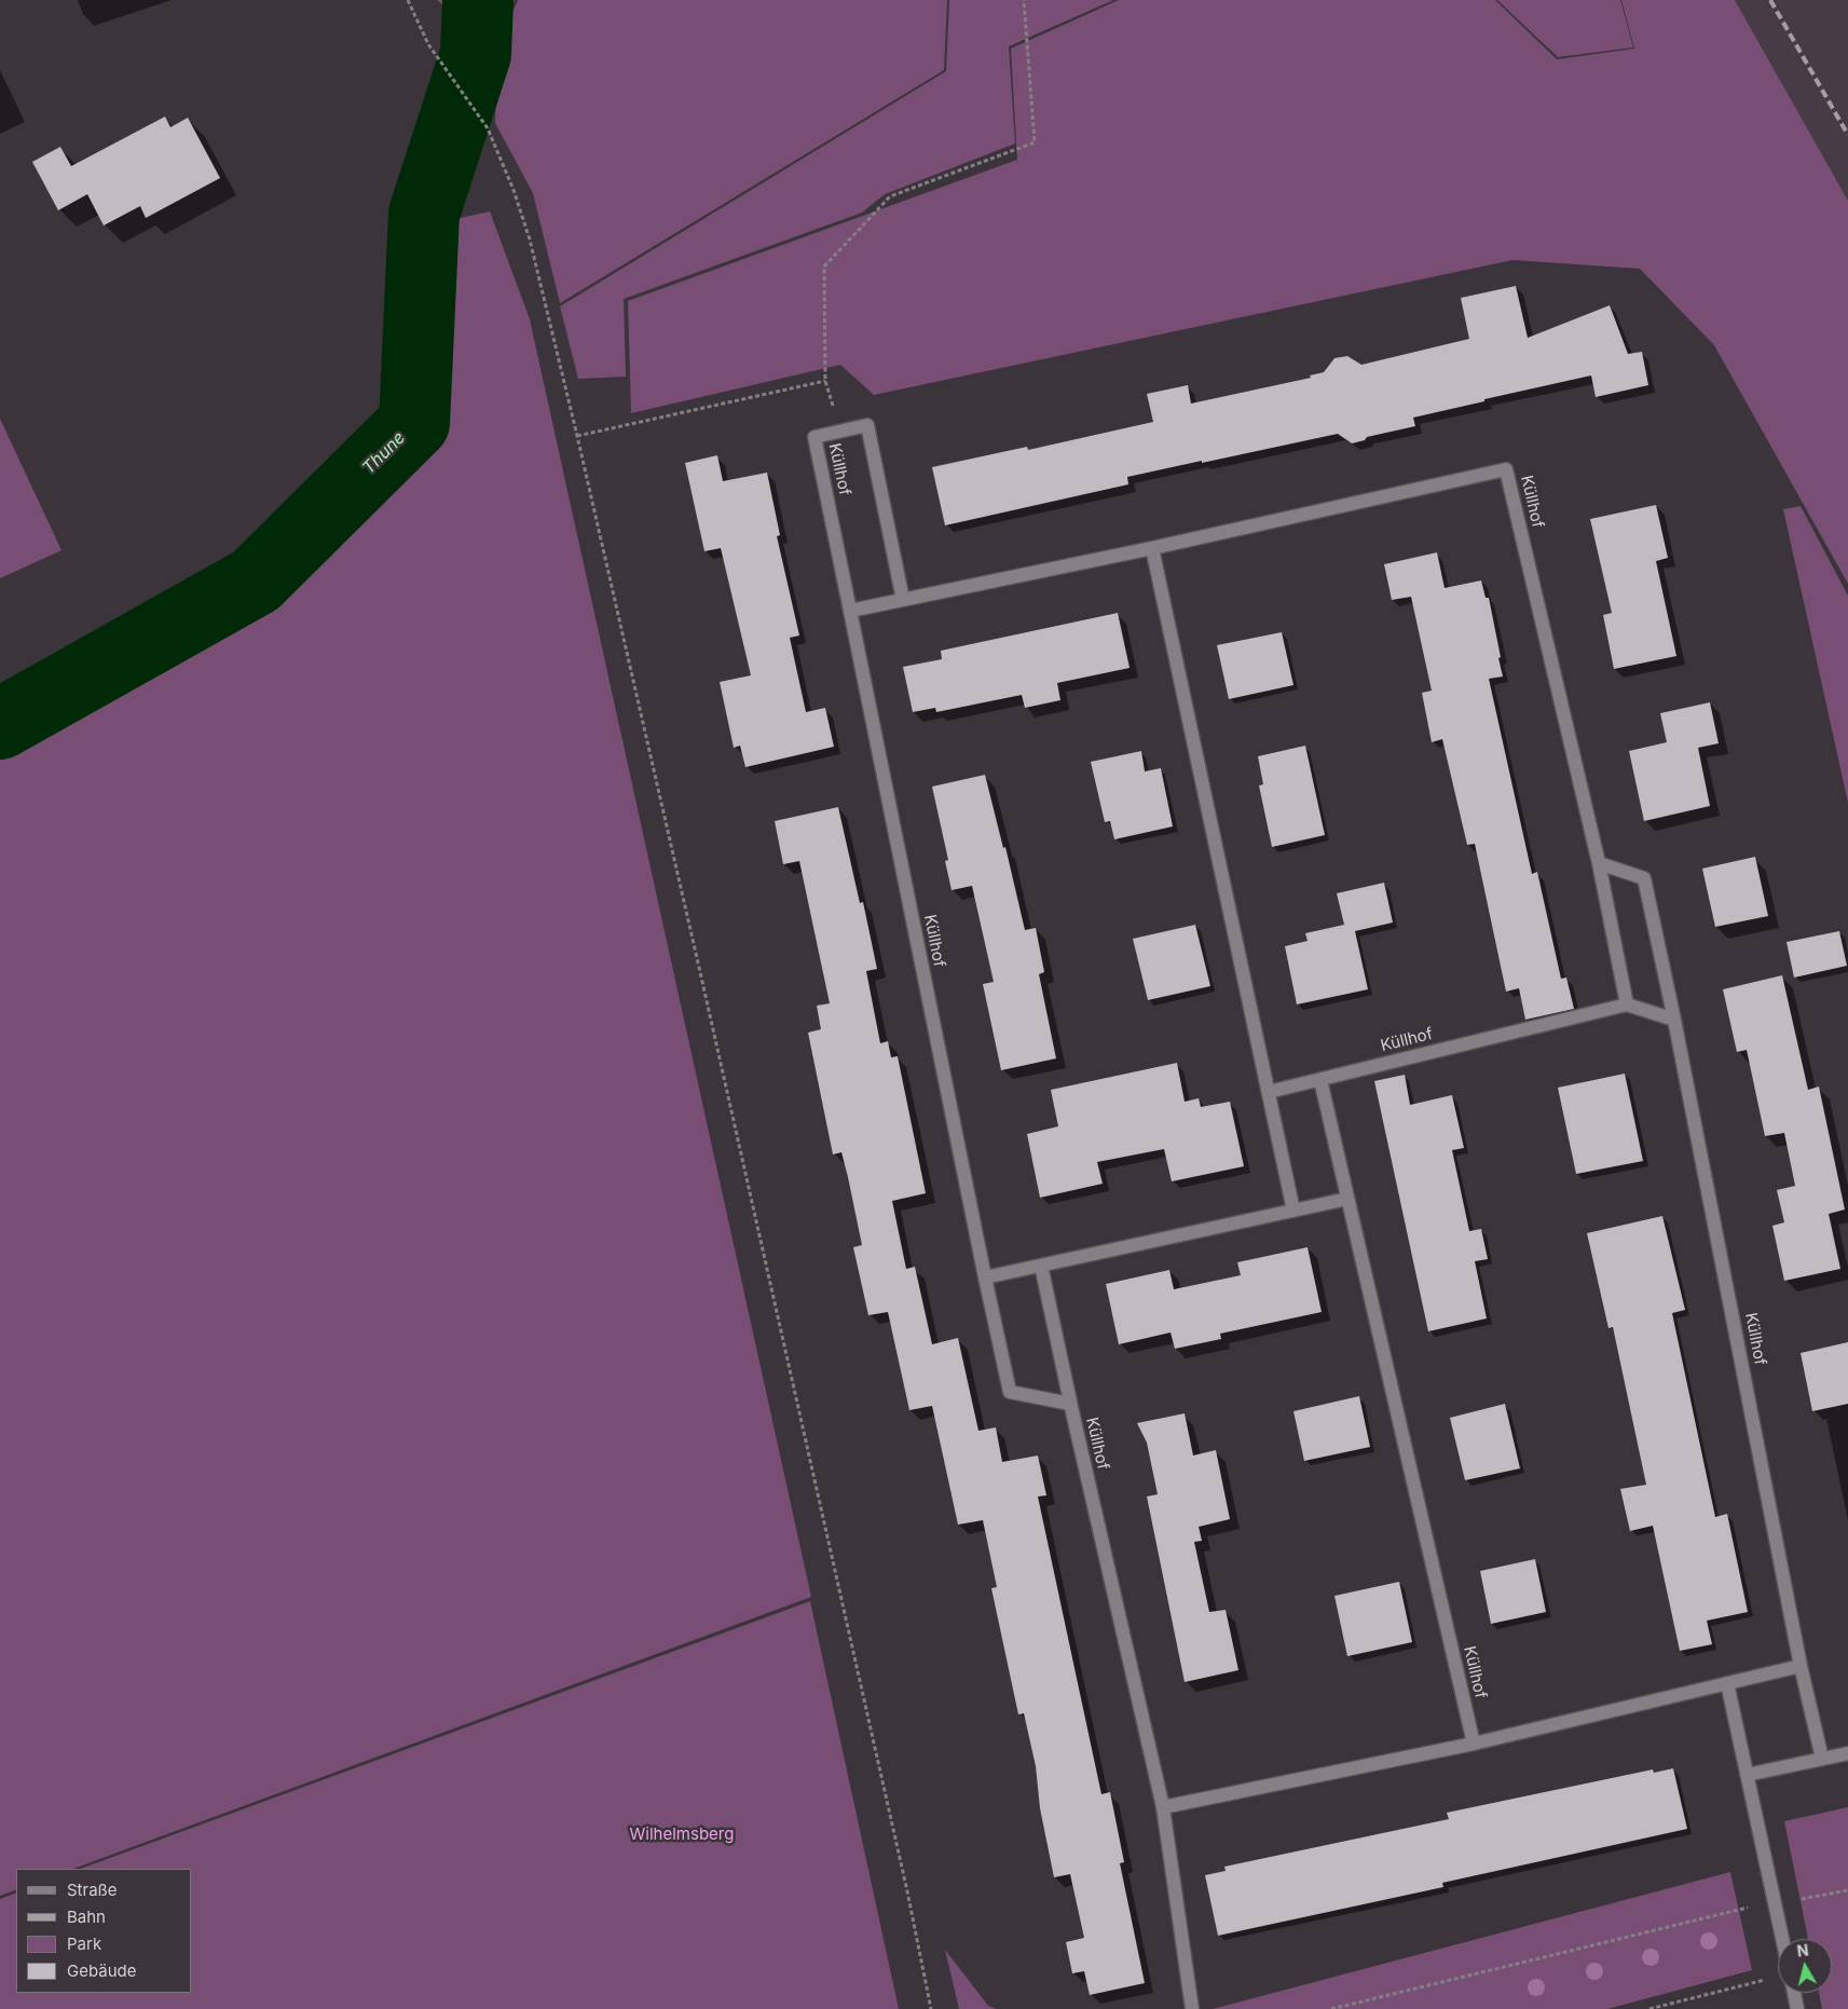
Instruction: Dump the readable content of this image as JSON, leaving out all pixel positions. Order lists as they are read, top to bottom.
{
  "streets": {
    "street": ["Küllhof"]
  },
  "water": ["Thune"],
  "parks": ["Wilhelmsberg"],
  "legend": [
    "Straße",
    "Bahn",
    "Park",
    "Gebäude"
  ],
  "north": "top"
}
